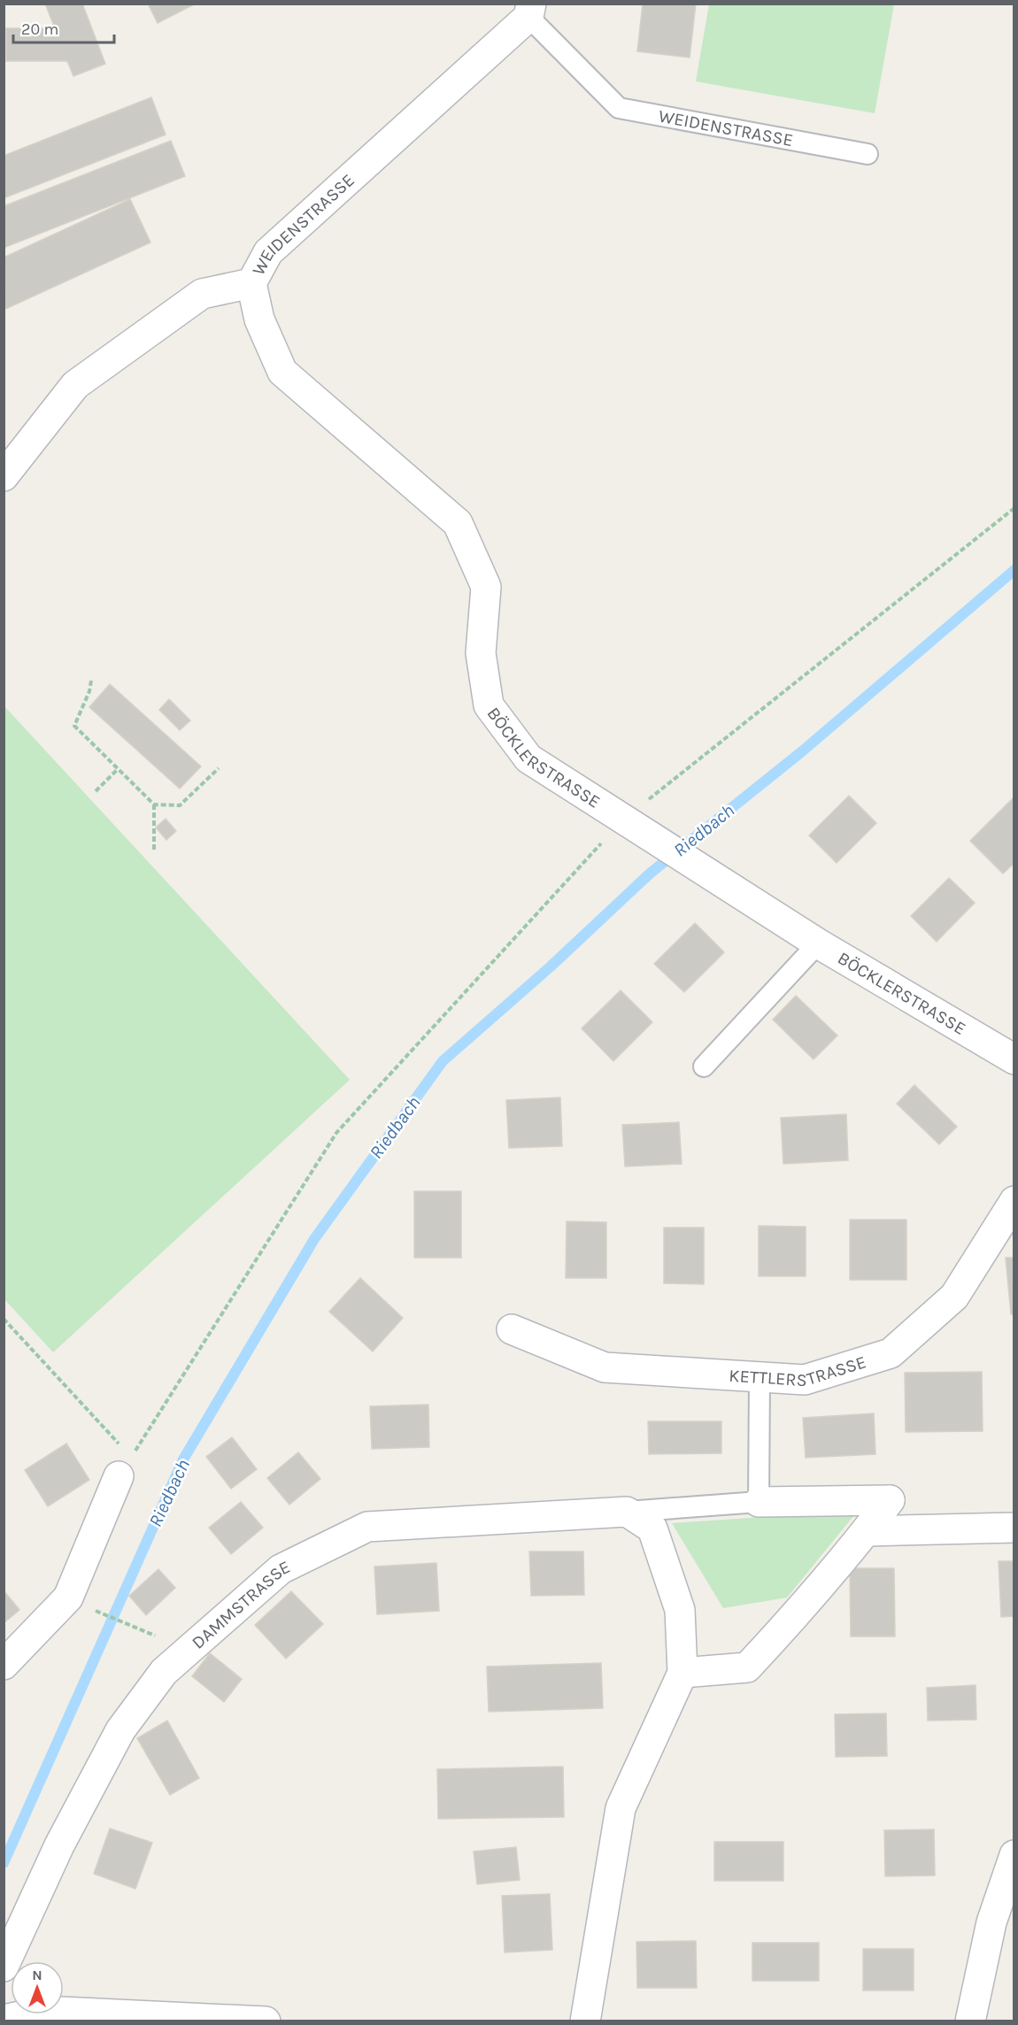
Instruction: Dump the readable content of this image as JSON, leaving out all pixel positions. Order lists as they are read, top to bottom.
{
  "streets": {
    "street": [
      "WEIDENSTRASSE",
      "BÖCKLERSTRASSE",
      "KETTLERSTRASSE",
      "DAMMSTRASSE"
    ]
  },
  "crossings": [
    ["WEIDENSTRASSE", "BÖCKLERSTRASSE"]
  ],
  "water": ["Riedbach"],
  "scale_bar": "20 m",
  "north": "top"
}
